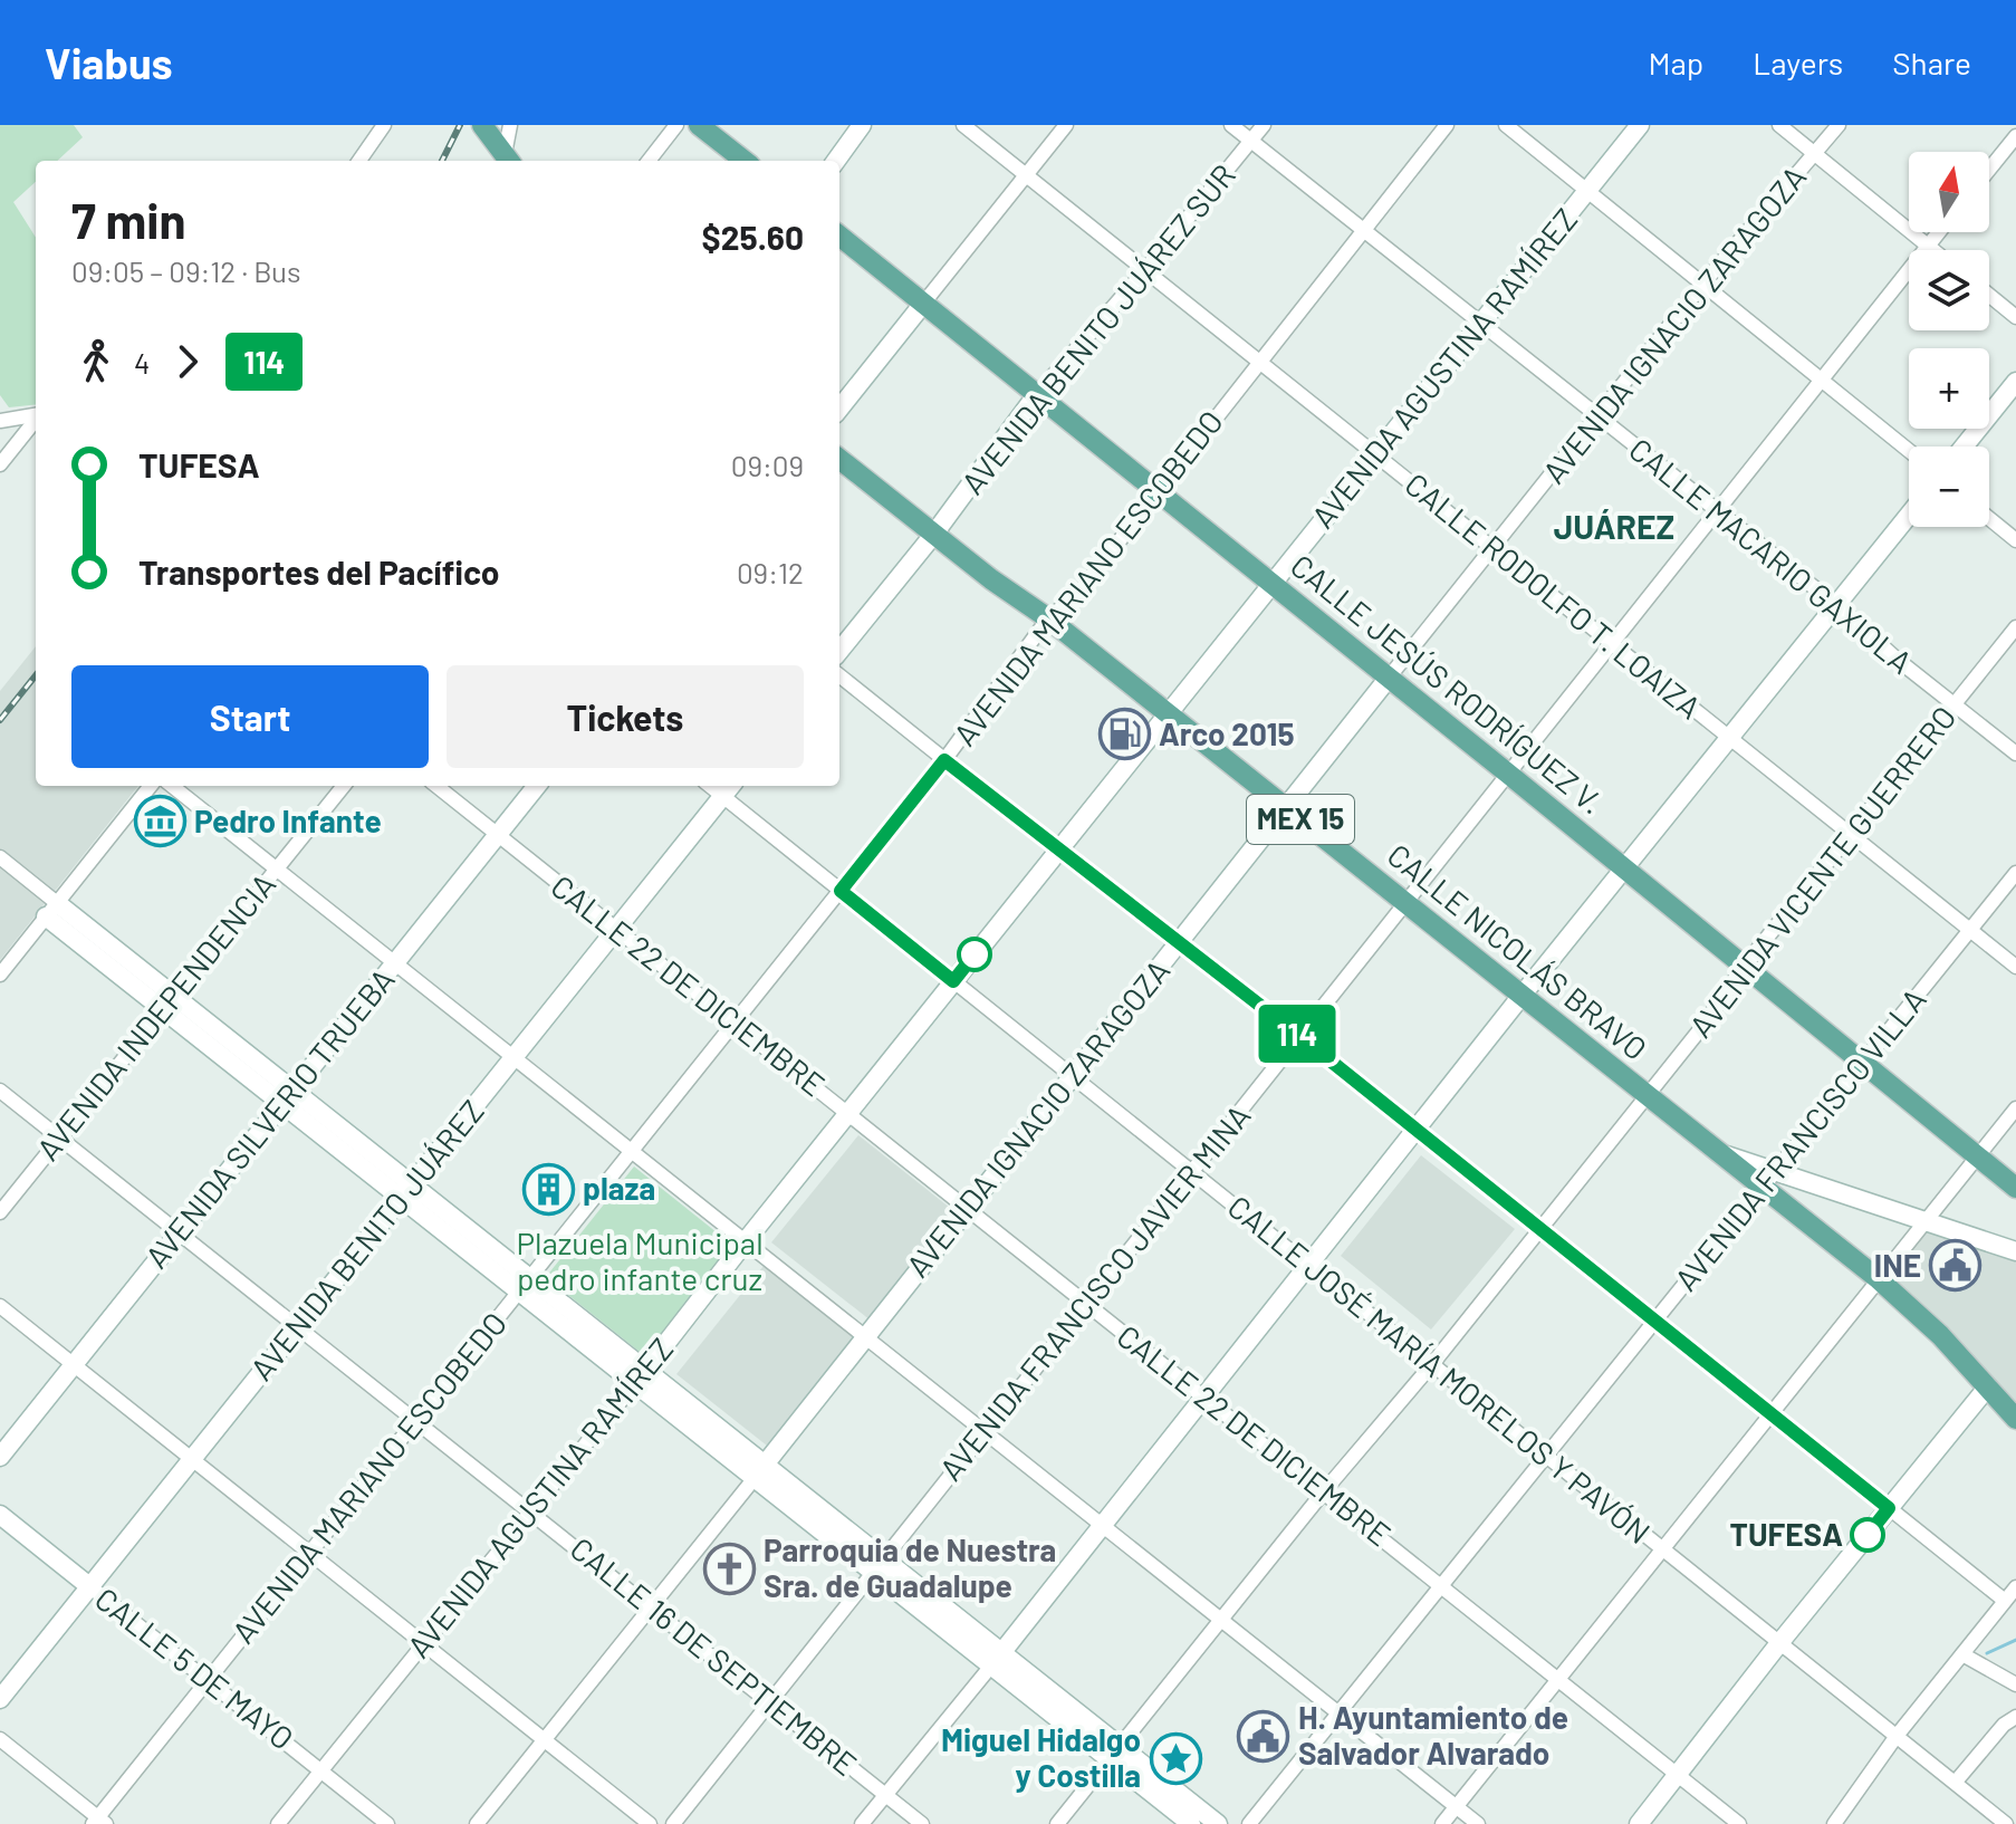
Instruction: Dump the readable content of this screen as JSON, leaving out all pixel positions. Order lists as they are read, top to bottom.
{
  "streets": {
    "main road": ["CALLE JESÚS RODRÍGUEZ V.", "MEX 15", "CALLE NICOLÁS BRAVO"],
    "street": [
      "AVENIDA IGNACIO ZARAGOZA",
      "AVENIDA BENITO JUÁREZ SUR",
      "AVENIDA AGUSTINA RAMÍREZ",
      "CALLE MACARIO GAXIOLA",
      "AVENIDA MARIANO ESCOBEDO",
      "CALLE RODOLFO T. LOAIZA",
      "AVENIDA VICENTE GUERRERO",
      "CALLE 22 DE DICIEMBRE",
      "AVENIDA INDEPENDENCIA",
      "AVENIDA SILVERIO TRUEBA",
      "AVENIDA FRANCISCO VILLA",
      "AVENIDA BENITO JUÁREZ",
      "AVENIDA FRANCISCO JAVIER MINA",
      "CALLE JOSÉ MARÍA MORELOS Y PAVÓN",
      "CALLE 16 DE SEPTIEMBRE",
      "CALLE 5 DE MAYO"
    ]
  },
  "crossings": [
    ["AVENIDA IGNACIO ZARAGOZA", "CALLE MACARIO GAXIOLA"],
    ["AVENIDA IGNACIO ZARAGOZA", "CALLE RODOLFO T. LOAIZA"],
    ["AVENIDA IGNACIO ZARAGOZA", "CALLE JESÚS RODRÍGUEZ V."],
    ["AVENIDA IGNACIO ZARAGOZA", "CALLE NICOLÁS BRAVO"],
    ["AVENIDA IGNACIO ZARAGOZA", "CALLE 22 DE DICIEMBRE"],
    ["AVENIDA IGNACIO ZARAGOZA", "CALLE JOSÉ MARÍA MORELOS Y PAVÓN"],
    ["AVENIDA IGNACIO ZARAGOZA", "CALLE 16 DE SEPTIEMBRE"],
    ["AVENIDA BENITO JUÁREZ SUR", "CALLE MACARIO GAXIOLA"],
    ["AVENIDA BENITO JUÁREZ SUR", "CALLE RODOLFO T. LOAIZA"],
    ["AVENIDA BENITO JUÁREZ SUR", "CALLE JESÚS RODRÍGUEZ V."],
    ["AVENIDA BENITO JUÁREZ SUR", "CALLE NICOLÁS BRAVO"],
    ["AVENIDA AGUSTINA RAMÍREZ", "CALLE MACARIO GAXIOLA"],
    ["AVENIDA AGUSTINA RAMÍREZ", "CALLE RODOLFO T. LOAIZA"],
    ["AVENIDA AGUSTINA RAMÍREZ", "CALLE JESÚS RODRÍGUEZ V."],
    ["AVENIDA AGUSTINA RAMÍREZ", "CALLE NICOLÁS BRAVO"],
    ["AVENIDA AGUSTINA RAMÍREZ", "CALLE 22 DE DICIEMBRE"],
    ["AVENIDA AGUSTINA RAMÍREZ", "CALLE JOSÉ MARÍA MORELOS Y PAVÓN"],
    ["AVENIDA AGUSTINA RAMÍREZ", "CALLE 16 DE SEPTIEMBRE"],
    ["AVENIDA AGUSTINA RAMÍREZ", "CALLE 5 DE MAYO"],
    ["CALLE MACARIO GAXIOLA", "AVENIDA MARIANO ESCOBEDO"],
    ["CALLE MACARIO GAXIOLA", "AVENIDA VICENTE GUERRERO"],
    ["CALLE MACARIO GAXIOLA", "AVENIDA FRANCISCO JAVIER MINA"],
    ["AVENIDA MARIANO ESCOBEDO", "CALLE RODOLFO T. LOAIZA"],
    ["AVENIDA MARIANO ESCOBEDO", "CALLE JESÚS RODRÍGUEZ V."],
    ["AVENIDA MARIANO ESCOBEDO", "CALLE NICOLÁS BRAVO"],
    ["AVENIDA MARIANO ESCOBEDO", "CALLE 22 DE DICIEMBRE"],
    ["AVENIDA MARIANO ESCOBEDO", "CALLE JOSÉ MARÍA MORELOS Y PAVÓN"],
    ["AVENIDA MARIANO ESCOBEDO", "CALLE 16 DE SEPTIEMBRE"],
    ["AVENIDA MARIANO ESCOBEDO", "CALLE 5 DE MAYO"],
    ["CALLE RODOLFO T. LOAIZA", "AVENIDA VICENTE GUERRERO"],
    ["CALLE RODOLFO T. LOAIZA", "AVENIDA FRANCISCO VILLA"],
    ["CALLE RODOLFO T. LOAIZA", "AVENIDA FRANCISCO JAVIER MINA"],
    ["CALLE JESÚS RODRÍGUEZ V.", "AVENIDA VICENTE GUERRERO"],
    ["CALLE JESÚS RODRÍGUEZ V.", "AVENIDA FRANCISCO VILLA"],
    ["CALLE JESÚS RODRÍGUEZ V.", "AVENIDA FRANCISCO JAVIER MINA"],
    ["AVENIDA VICENTE GUERRERO", "CALLE NICOLÁS BRAVO"],
    ["AVENIDA VICENTE GUERRERO", "CALLE 22 DE DICIEMBRE"],
    ["AVENIDA VICENTE GUERRERO", "CALLE JOSÉ MARÍA MORELOS Y PAVÓN"],
    ["CALLE NICOLÁS BRAVO", "AVENIDA FRANCISCO VILLA"],
    ["CALLE NICOLÁS BRAVO", "AVENIDA FRANCISCO JAVIER MINA"],
    ["CALLE 22 DE DICIEMBRE", "AVENIDA SILVERIO TRUEBA"],
    ["CALLE 22 DE DICIEMBRE", "AVENIDA FRANCISCO VILLA"],
    ["CALLE 22 DE DICIEMBRE", "AVENIDA BENITO JUÁREZ"],
    ["CALLE 22 DE DICIEMBRE", "AVENIDA FRANCISCO JAVIER MINA"],
    ["AVENIDA INDEPENDENCIA", "CALLE 16 DE SEPTIEMBRE"],
    ["AVENIDA SILVERIO TRUEBA", "CALLE 16 DE SEPTIEMBRE"],
    ["AVENIDA FRANCISCO VILLA", "CALLE JOSÉ MARÍA MORELOS Y PAVÓN"],
    ["AVENIDA BENITO JUÁREZ", "CALLE JOSÉ MARÍA MORELOS Y PAVÓN"],
    ["AVENIDA BENITO JUÁREZ", "CALLE 16 DE SEPTIEMBRE"],
    ["AVENIDA BENITO JUÁREZ", "CALLE 5 DE MAYO"],
    ["AVENIDA FRANCISCO JAVIER MINA", "CALLE JOSÉ MARÍA MORELOS Y PAVÓN"],
    ["AVENIDA FRANCISCO JAVIER MINA", "CALLE 16 DE SEPTIEMBRE"]
  ],
  "districts": ["JUÁREZ"],
  "parks": ["Plazuela Municipal pedro infante cruz"],
  "places": {
    "fuel station": ["Arco 2015"],
    "museum": ["Pedro Infante"],
    "building": ["plaza"],
    "public building": ["INE", "H. Ayuntamiento de Salvador Alvarado"],
    "other": ["TUFESA"],
    "church": ["Parroquia de Nuestra Sra. de Guadalupe"],
    "place": ["Miguel Hidalgo y Costilla"]
  },
  "lines": ["bus line 114"],
  "north": "top",
  "page": {
    "header": "Viabus",
    "nav": ["Map", "Layers", "Share"],
    "on_map": "114",
    "map_buttons": ["+", "−"],
    "heading": ["7 min", "09:05 – 09:12 · Bus", "$25.60"],
    "legs": ["4", "114"],
    "list": [
      {
        "name": "TUFESA",
        "value": "09:09"
      },
      {
        "name": "Transportes del Pacífico",
        "value": "09:12"
      }
    ],
    "buttons": ["Start", "Tickets"]
  }
}
